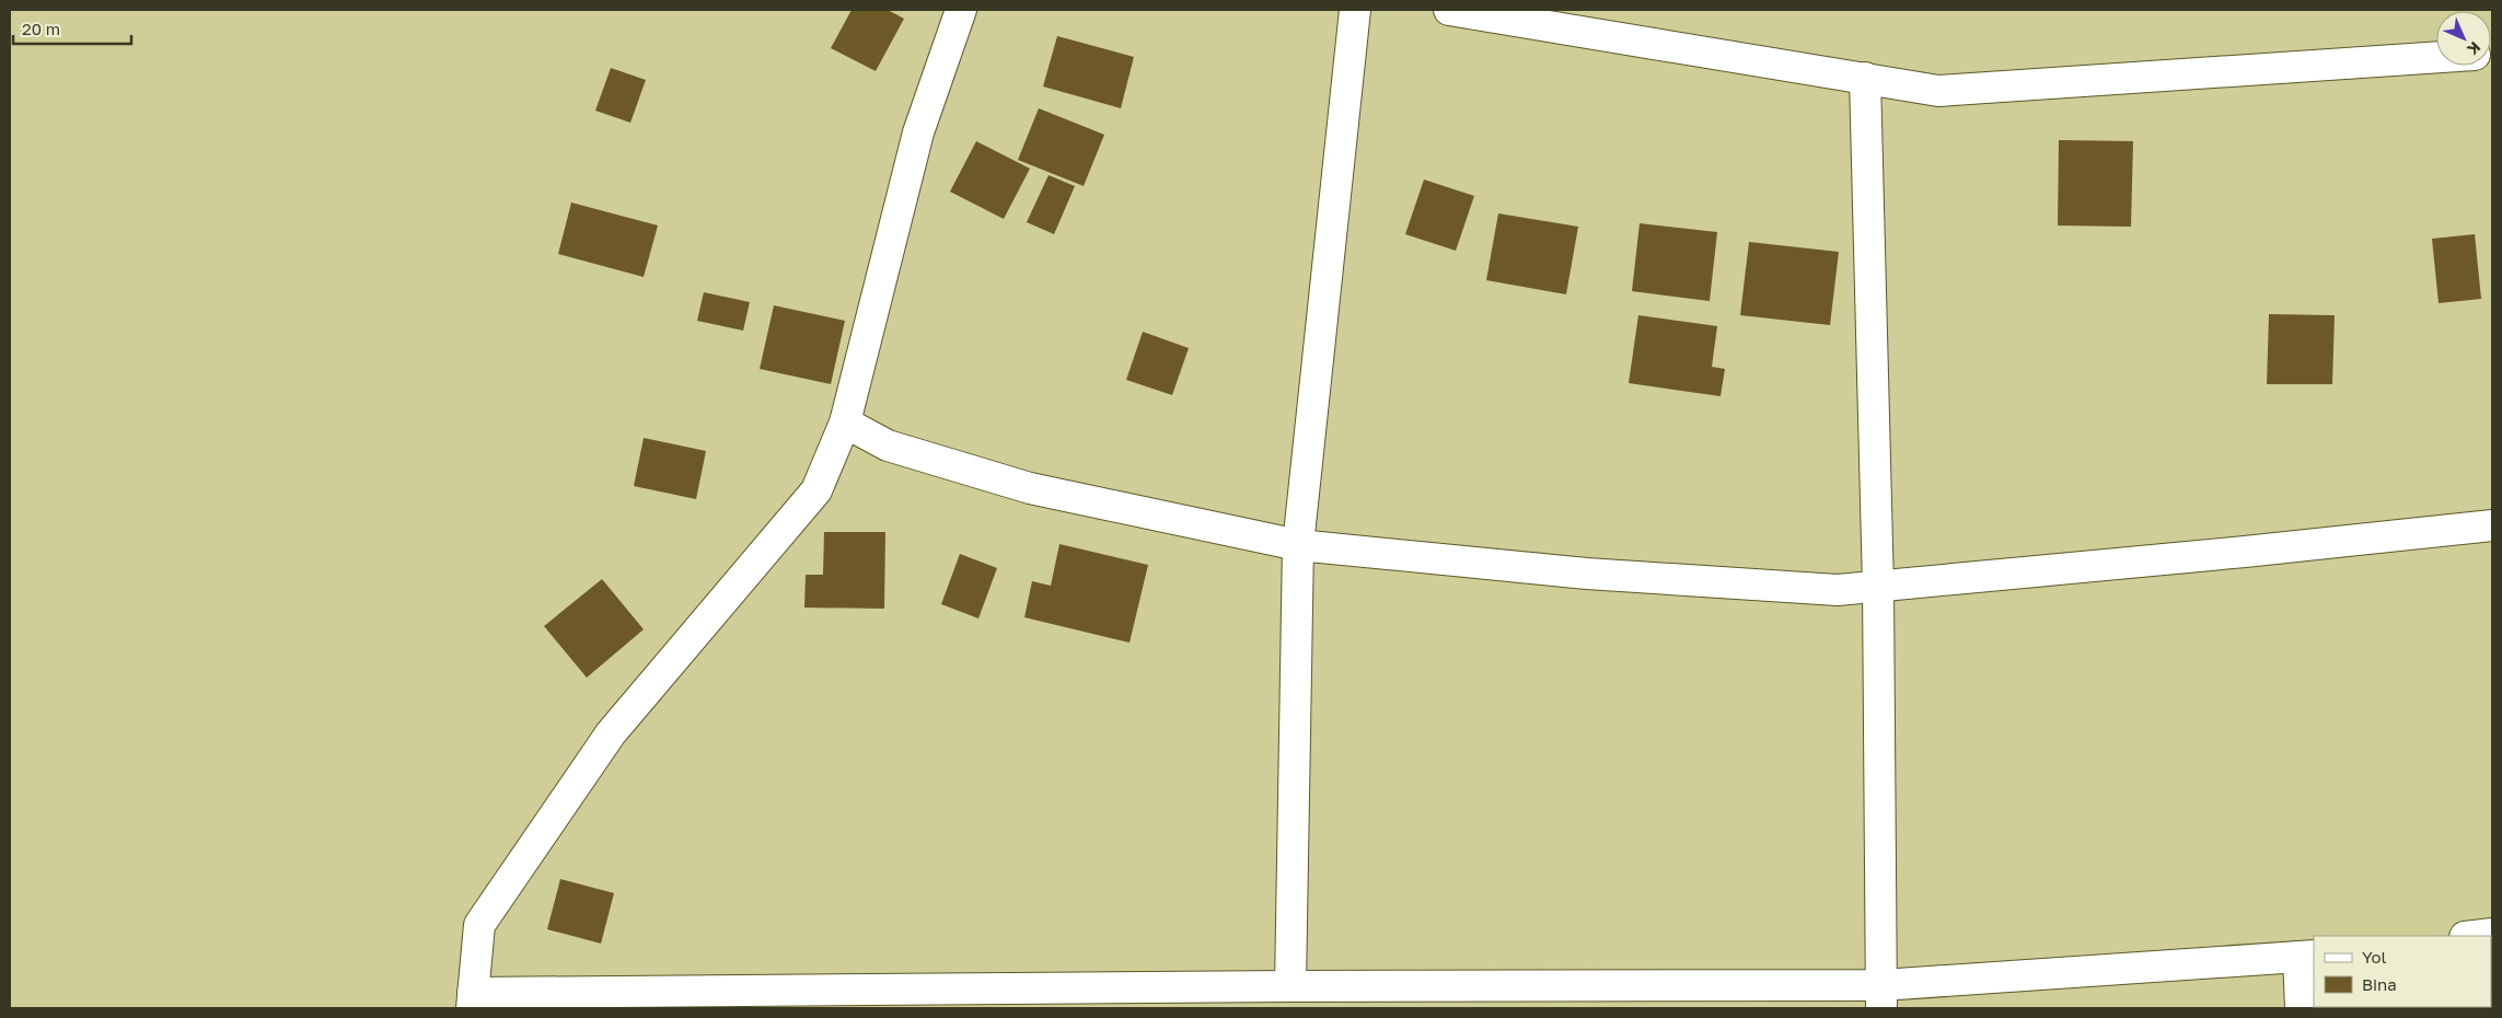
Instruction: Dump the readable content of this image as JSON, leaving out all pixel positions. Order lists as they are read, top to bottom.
{
  "legend": ["Yol", "Bina"],
  "scale_bar": "20 m",
  "north": "bottom right"
}
